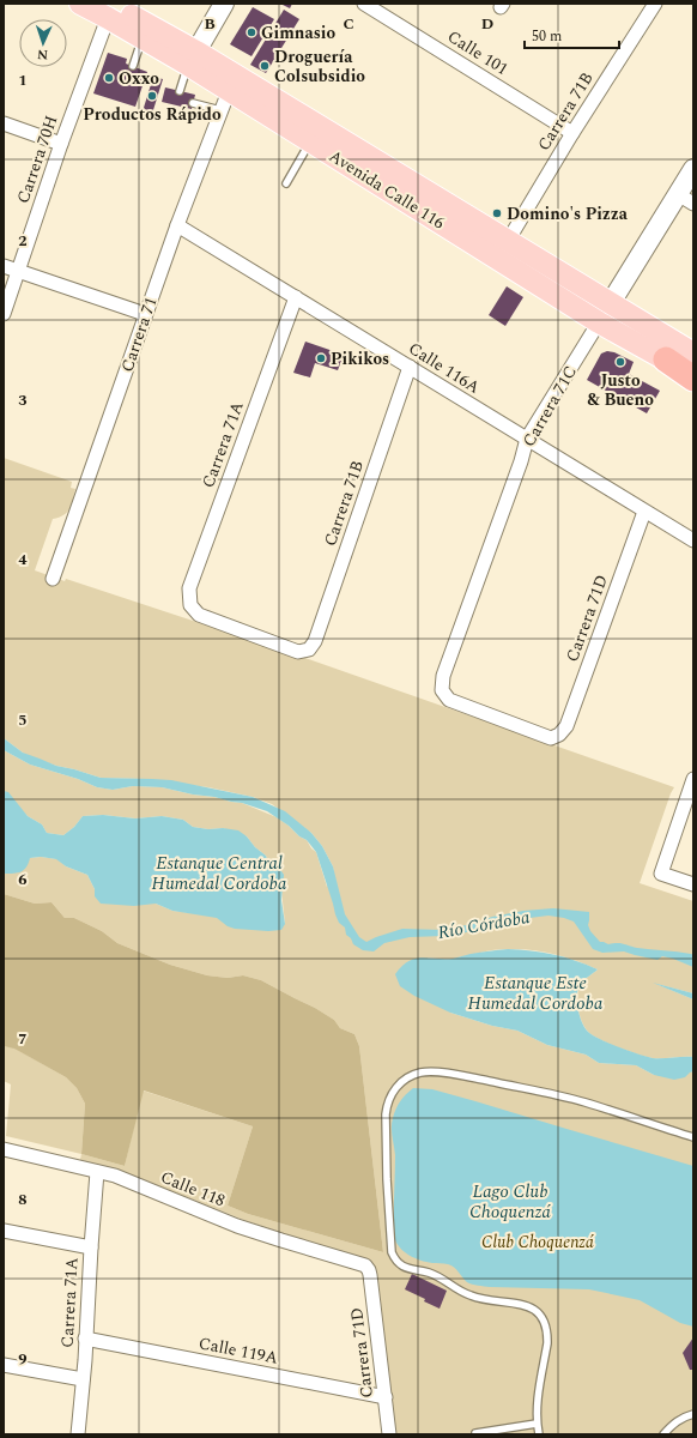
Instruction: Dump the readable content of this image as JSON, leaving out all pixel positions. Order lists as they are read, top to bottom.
{
  "streets": {
    "main road": ["Avenida Calle 116"],
    "street": [
      "Calle 101",
      "Carrera 71B",
      "Carrera 70H",
      "Carrera 71",
      "Calle 116A",
      "Carrera 71C",
      "Carrera 71A",
      "Carrera 71D",
      "Calle 118",
      "Calle 119A"
    ]
  },
  "crossings": [
    ["Calle 101", "Carrera 71B"],
    ["Carrera 71B", "Avenida Calle 116"],
    ["Carrera 71B", "Calle 116A"],
    ["Carrera 71B", "Carrera 71A"],
    ["Carrera 70H", "Avenida Calle 116"],
    ["Avenida Calle 116", "Carrera 71"],
    ["Avenida Calle 116", "Carrera 71C"],
    ["Carrera 71", "Calle 116A"],
    ["Calle 116A", "Carrera 71C"],
    ["Calle 116A", "Carrera 71A"],
    ["Calle 116A", "Carrera 71D"],
    ["Carrera 71C", "Carrera 71D"],
    ["Carrera 71A", "Calle 118"],
    ["Carrera 71A", "Calle 119A"],
    ["Carrera 71D", "Calle 118"],
    ["Carrera 71D", "Calle 119A"]
  ],
  "water": [
    "Estanque Central Humedal Cordoba",
    "Río Córdoba",
    "Estanque Este Humedal Cordoba",
    "Lago Club Choquenzá"
  ],
  "parks": ["Club Choquenzá"],
  "places": [
    "Gimnasio",
    "Droguería Colsubsidio",
    "Oxxo",
    "Productos Rápido",
    "Domino's Pizza",
    "Pikikos",
    "Justo & Bueno"
  ],
  "scale_bar": "50 m",
  "north": "bottom",
  "grid": {
    "columns": ["B", "C", "D"],
    "rows": [
      "1",
      "2",
      "3",
      "4",
      "5",
      "6",
      "7",
      "8",
      "9"
    ]
  }
}
